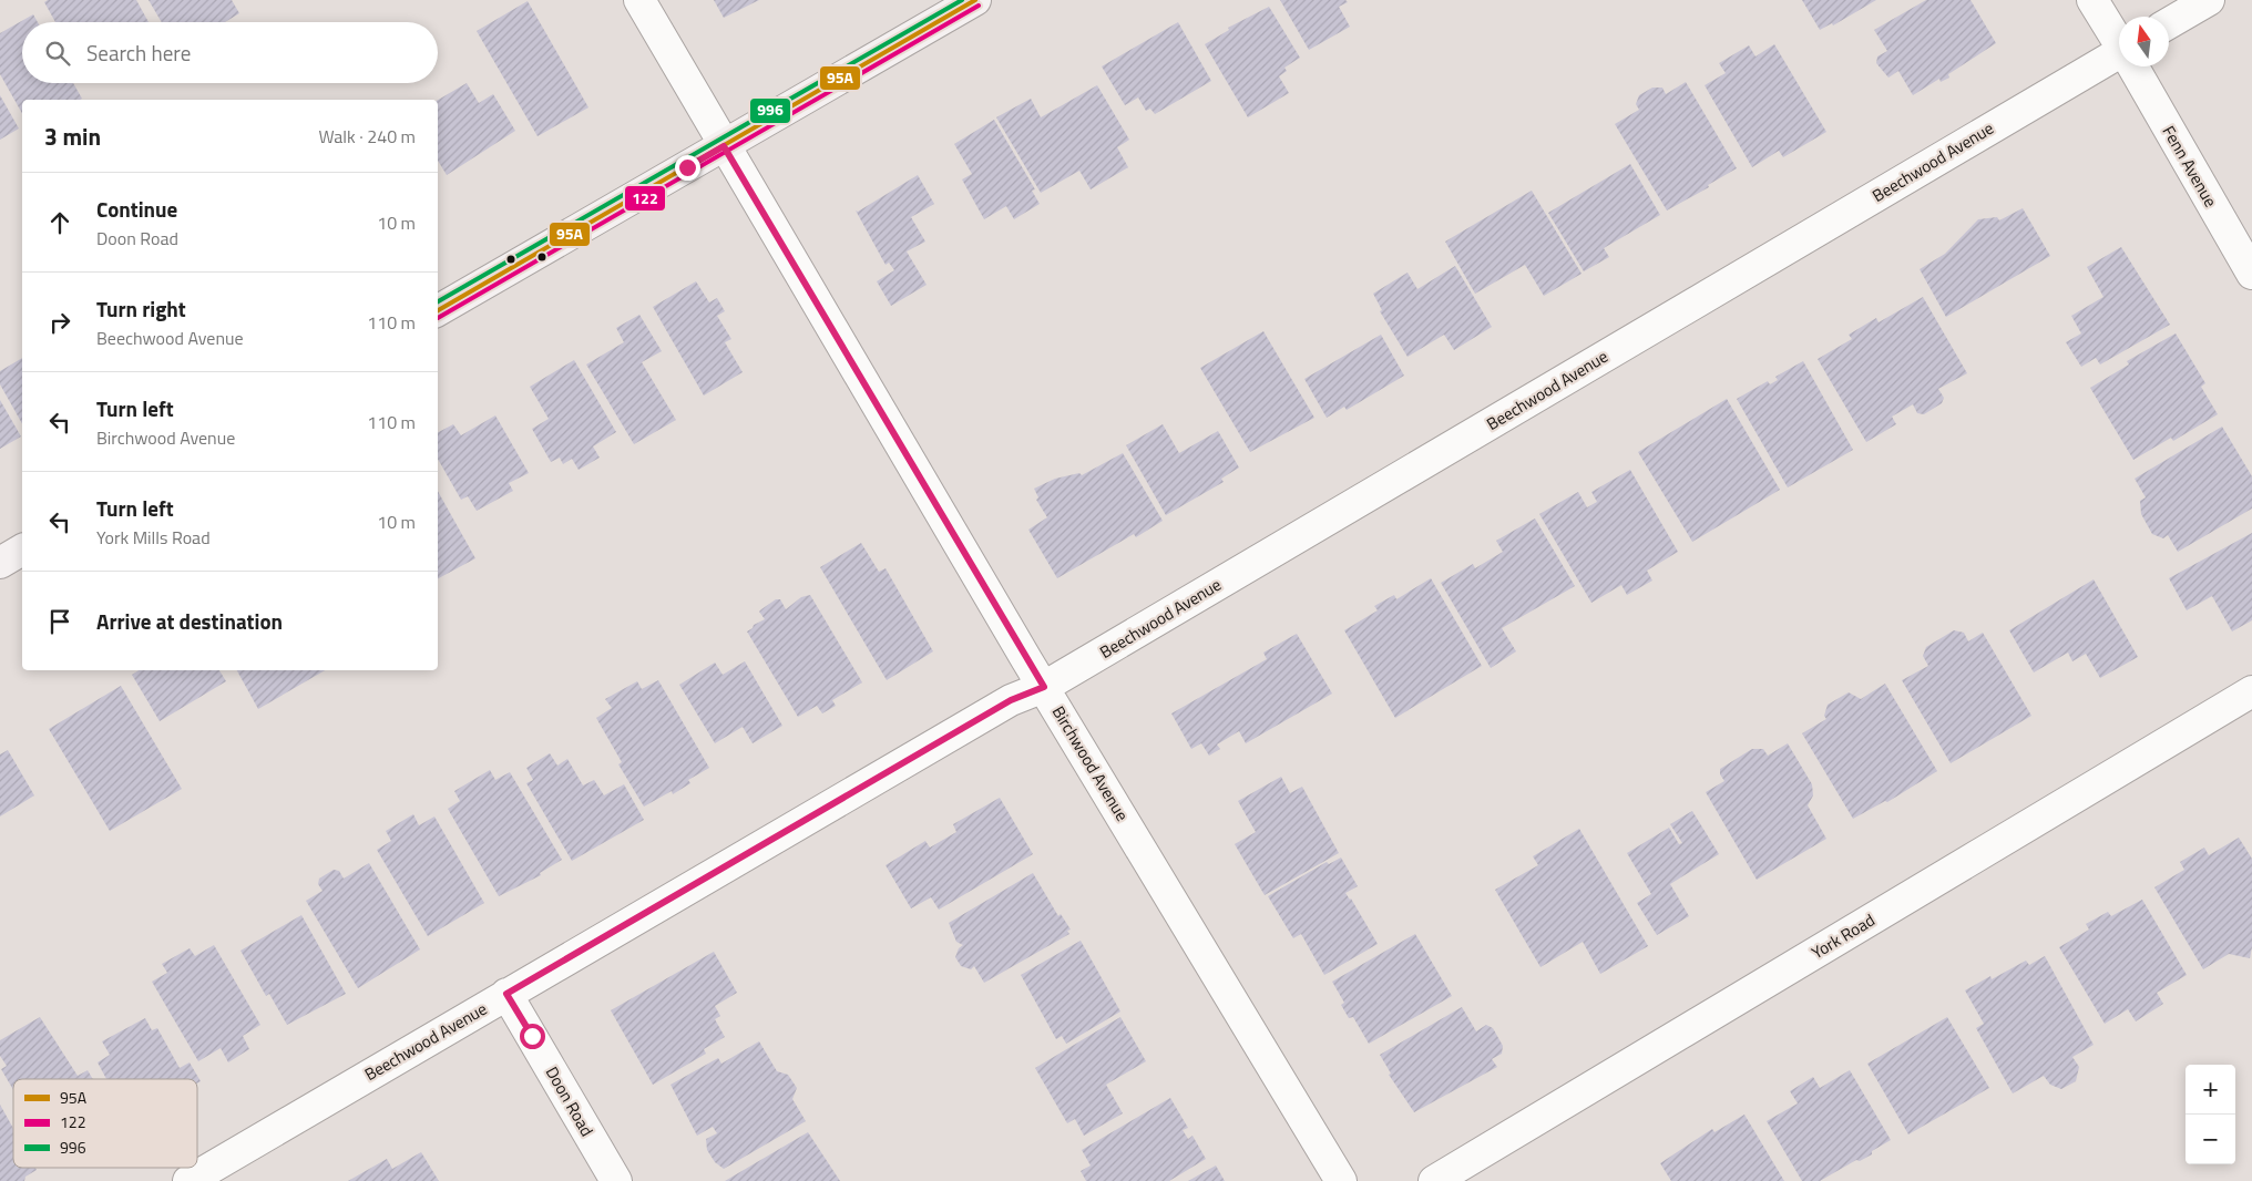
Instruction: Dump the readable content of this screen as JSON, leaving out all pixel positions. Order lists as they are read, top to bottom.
{
  "streets": {
    "street": [
      "Beechwood Avenue",
      "Fenn Avenue",
      "Birchwood Avenue",
      "York Road",
      "Doon Road"
    ]
  },
  "crossings": [
    ["Beechwood Avenue", "Birchwood Avenue"],
    ["Beechwood Avenue", "Doon Road"]
  ],
  "lines": ["transit line 95A", "transit line 996", "transit line 122"],
  "legend": ["95A", "122", "996"],
  "north": "top",
  "page": {
    "search": "Search here",
    "heading": ["3 min", "Walk · 240 m"],
    "list": [
      ["Continue", "Doon Road", "10 m"],
      ["Turn right", "Beechwood Avenue", "110 m"],
      ["Turn left", "Birchwood Avenue", "110 m"],
      ["Turn left", "York Mills Road", "10 m"],
      "Arrive at destination"
    ],
    "map_buttons": ["+", "−"]
  }
}
